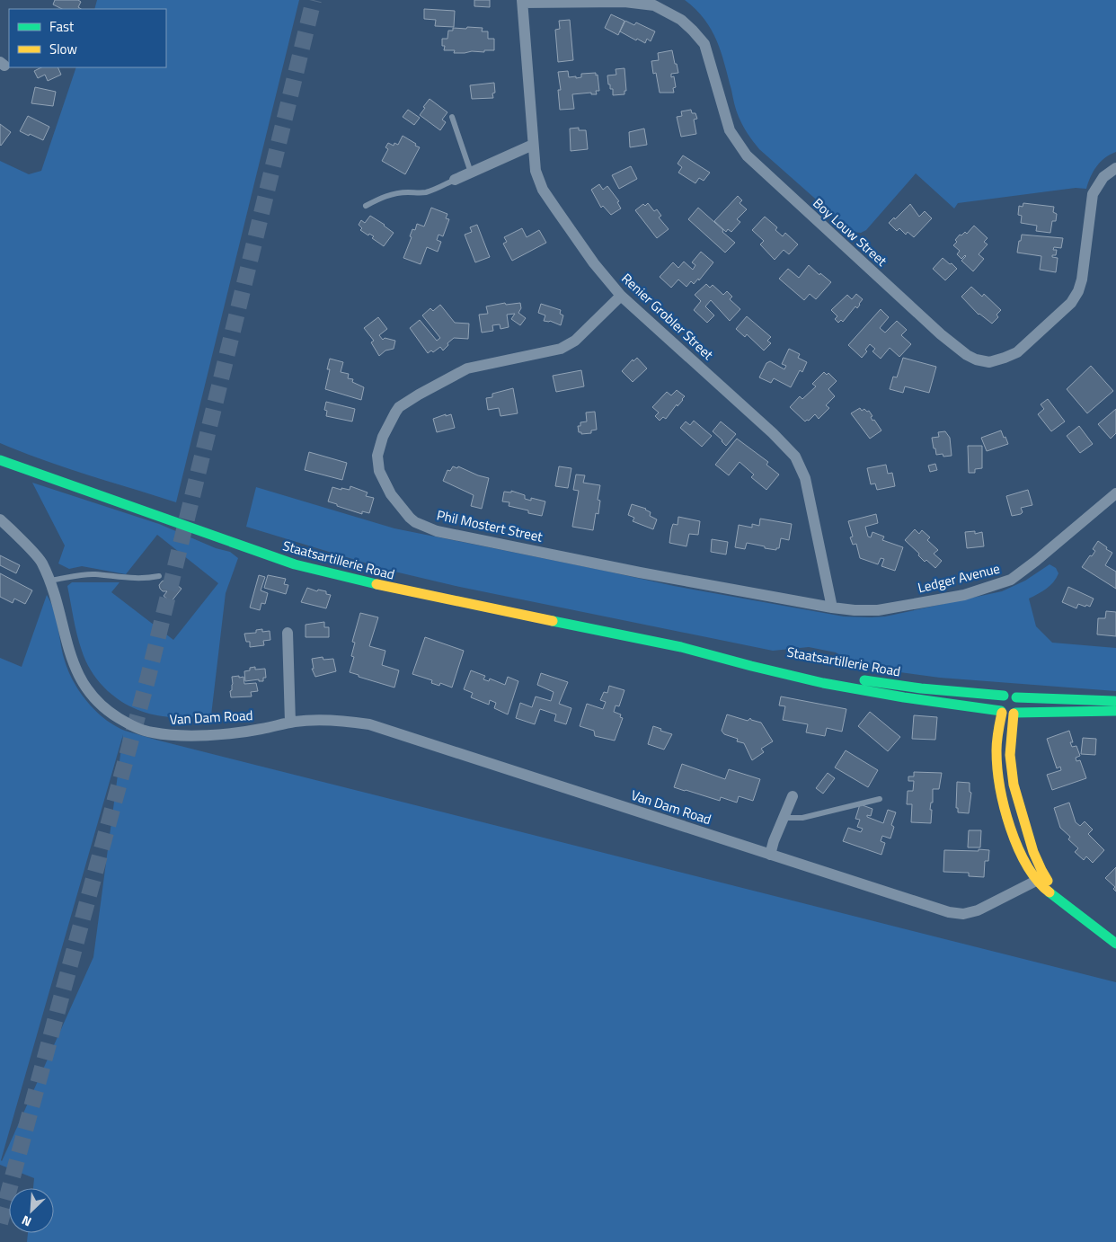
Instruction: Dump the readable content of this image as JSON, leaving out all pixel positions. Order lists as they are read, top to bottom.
{
  "streets": {
    "street": [
      "Boy Louw Street",
      "Renier Grobler Street",
      "Phil Mostert Street",
      "Staatsartillerie Road",
      "Ledger Avenue",
      "Van Dam Road"
    ]
  },
  "crossings": [
    ["Boy Louw Street", "Renier Grobler Street"],
    ["Renier Grobler Street", "Phil Mostert Street"],
    ["Renier Grobler Street", "Ledger Avenue"],
    ["Phil Mostert Street", "Ledger Avenue"]
  ],
  "legend": ["Fast", "Slow"],
  "north": "bottom left"
}
